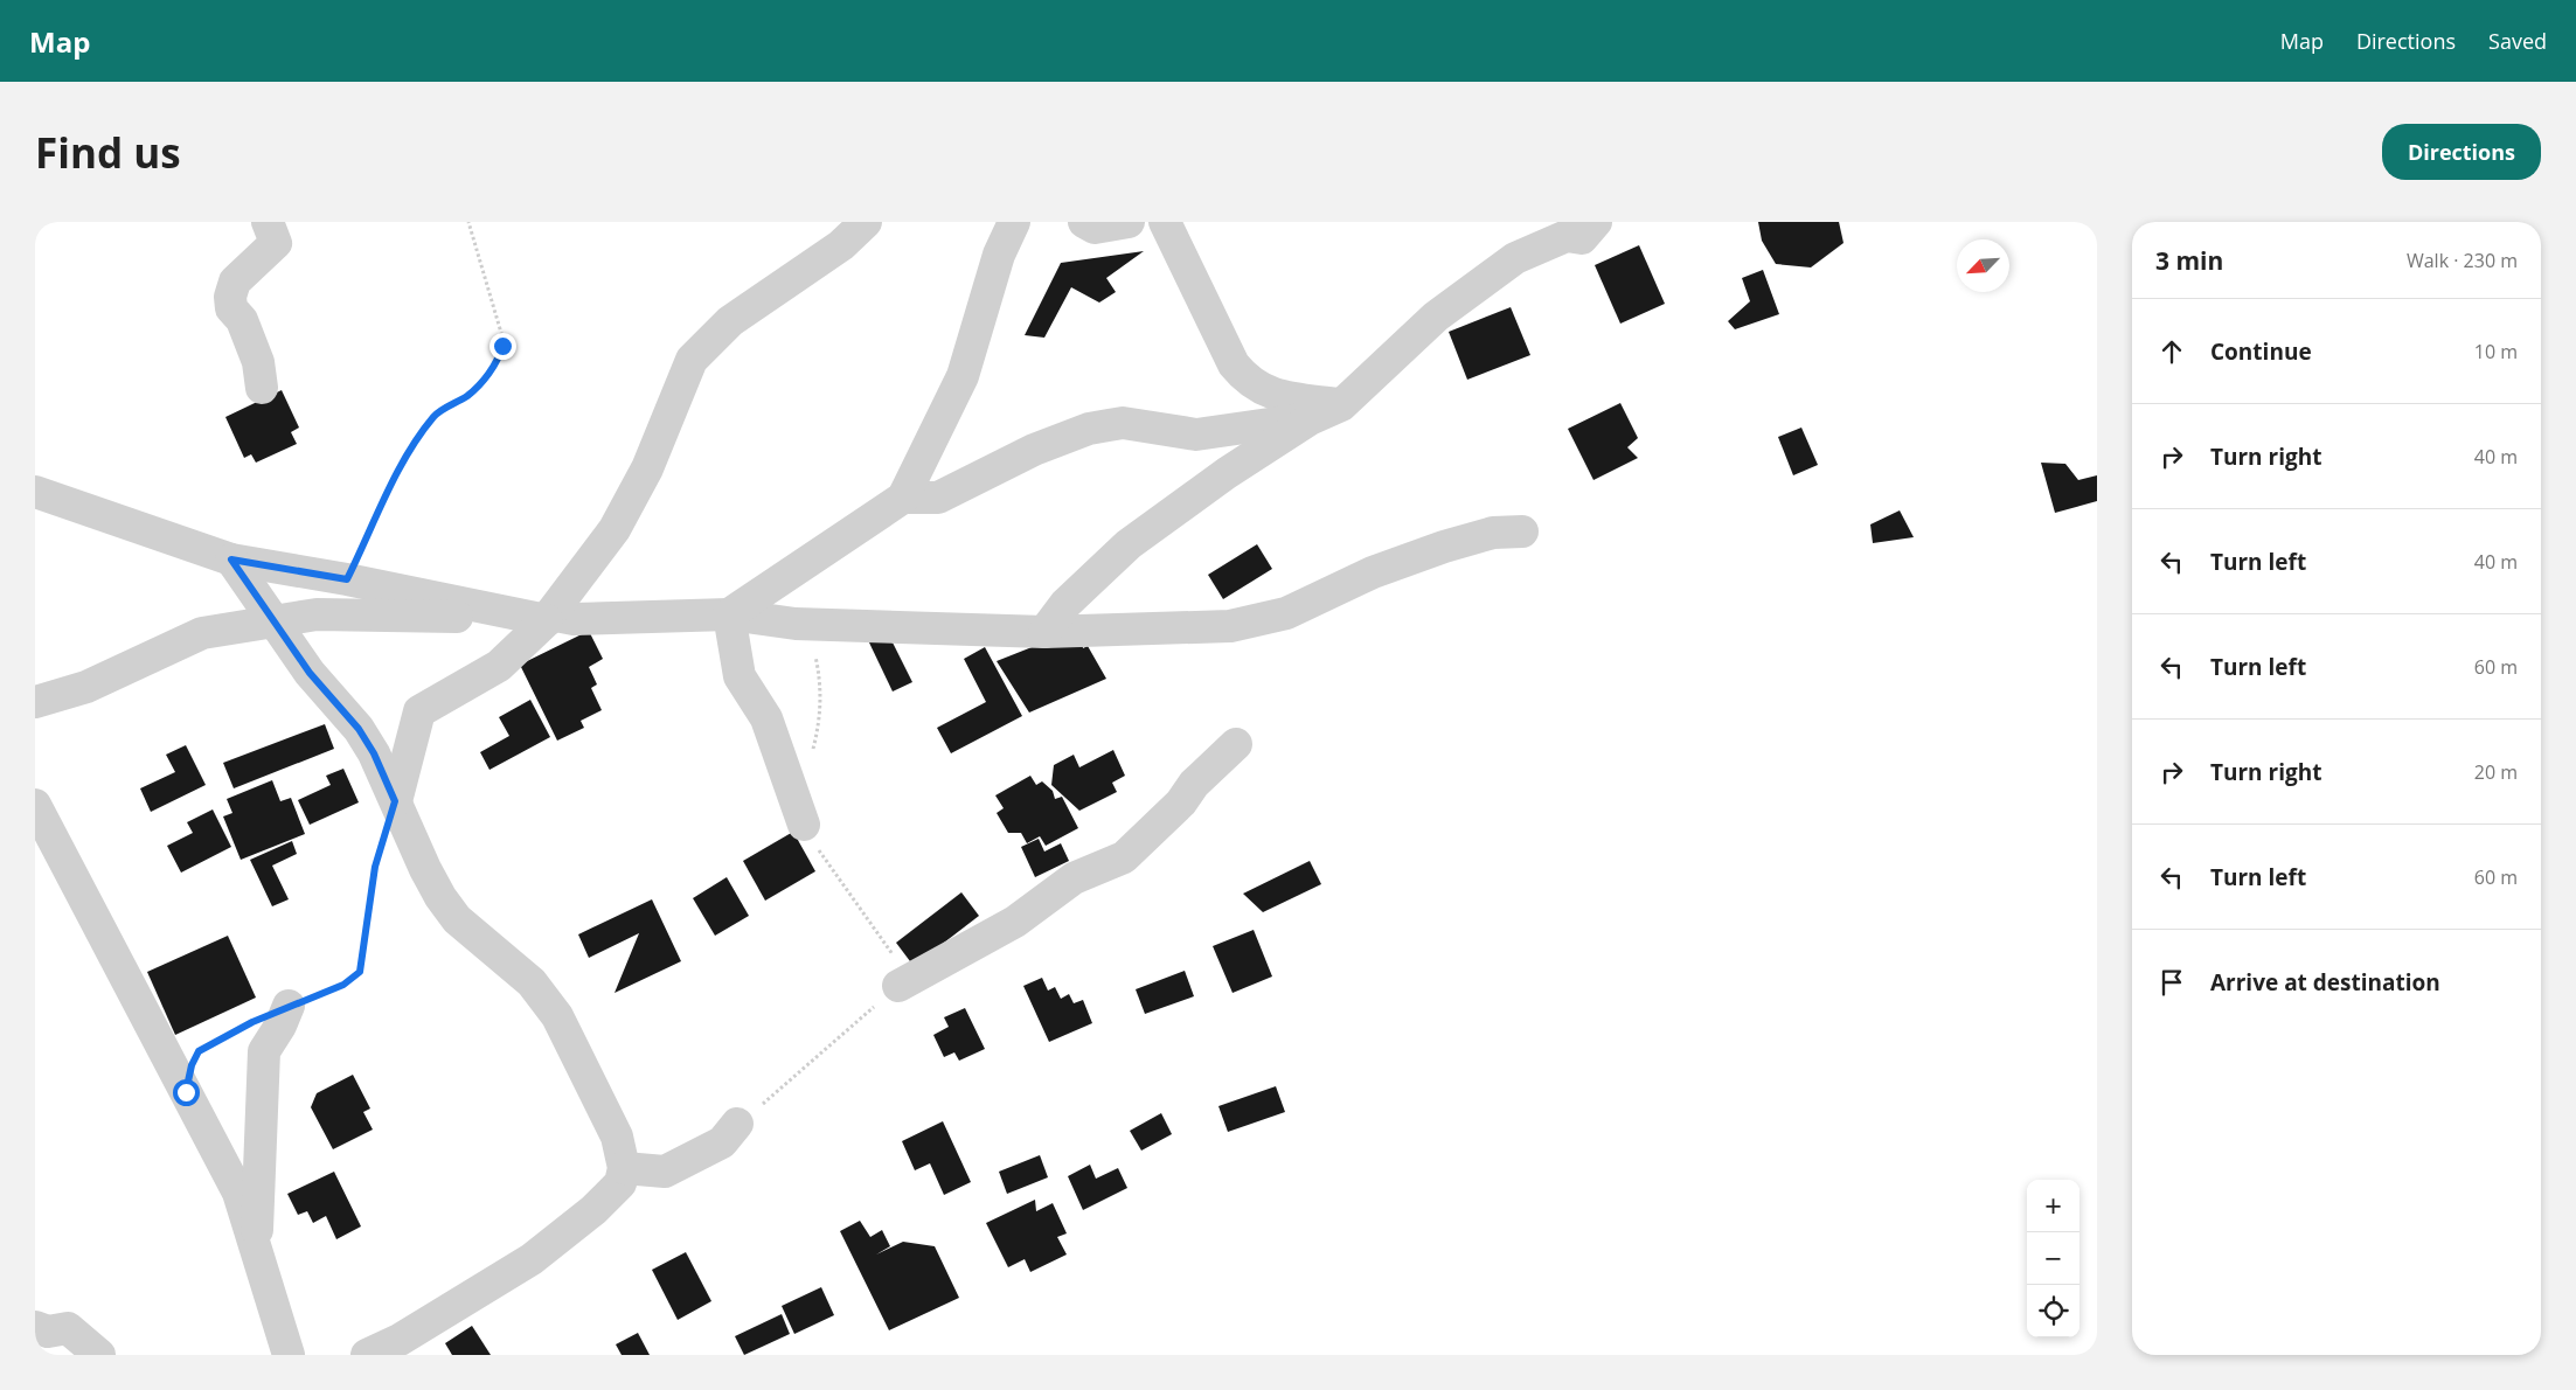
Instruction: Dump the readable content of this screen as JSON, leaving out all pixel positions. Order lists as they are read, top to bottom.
{
  "north": "bottom left",
  "page": {
    "header": "Map",
    "nav": ["Map", "Directions", "Saved"],
    "buttons": "Directions",
    "title": "Find us",
    "heading": ["3 min", "Walk · 230 m"],
    "list": [
      ["Continue", "10 m"],
      ["Turn right", "40 m"],
      ["Turn left", "40 m"],
      ["Turn left", "60 m"],
      ["Turn right", "20 m"],
      ["Turn left", "60 m"],
      "Arrive at destination"
    ],
    "map_buttons": ["+", "−"]
  }
}
